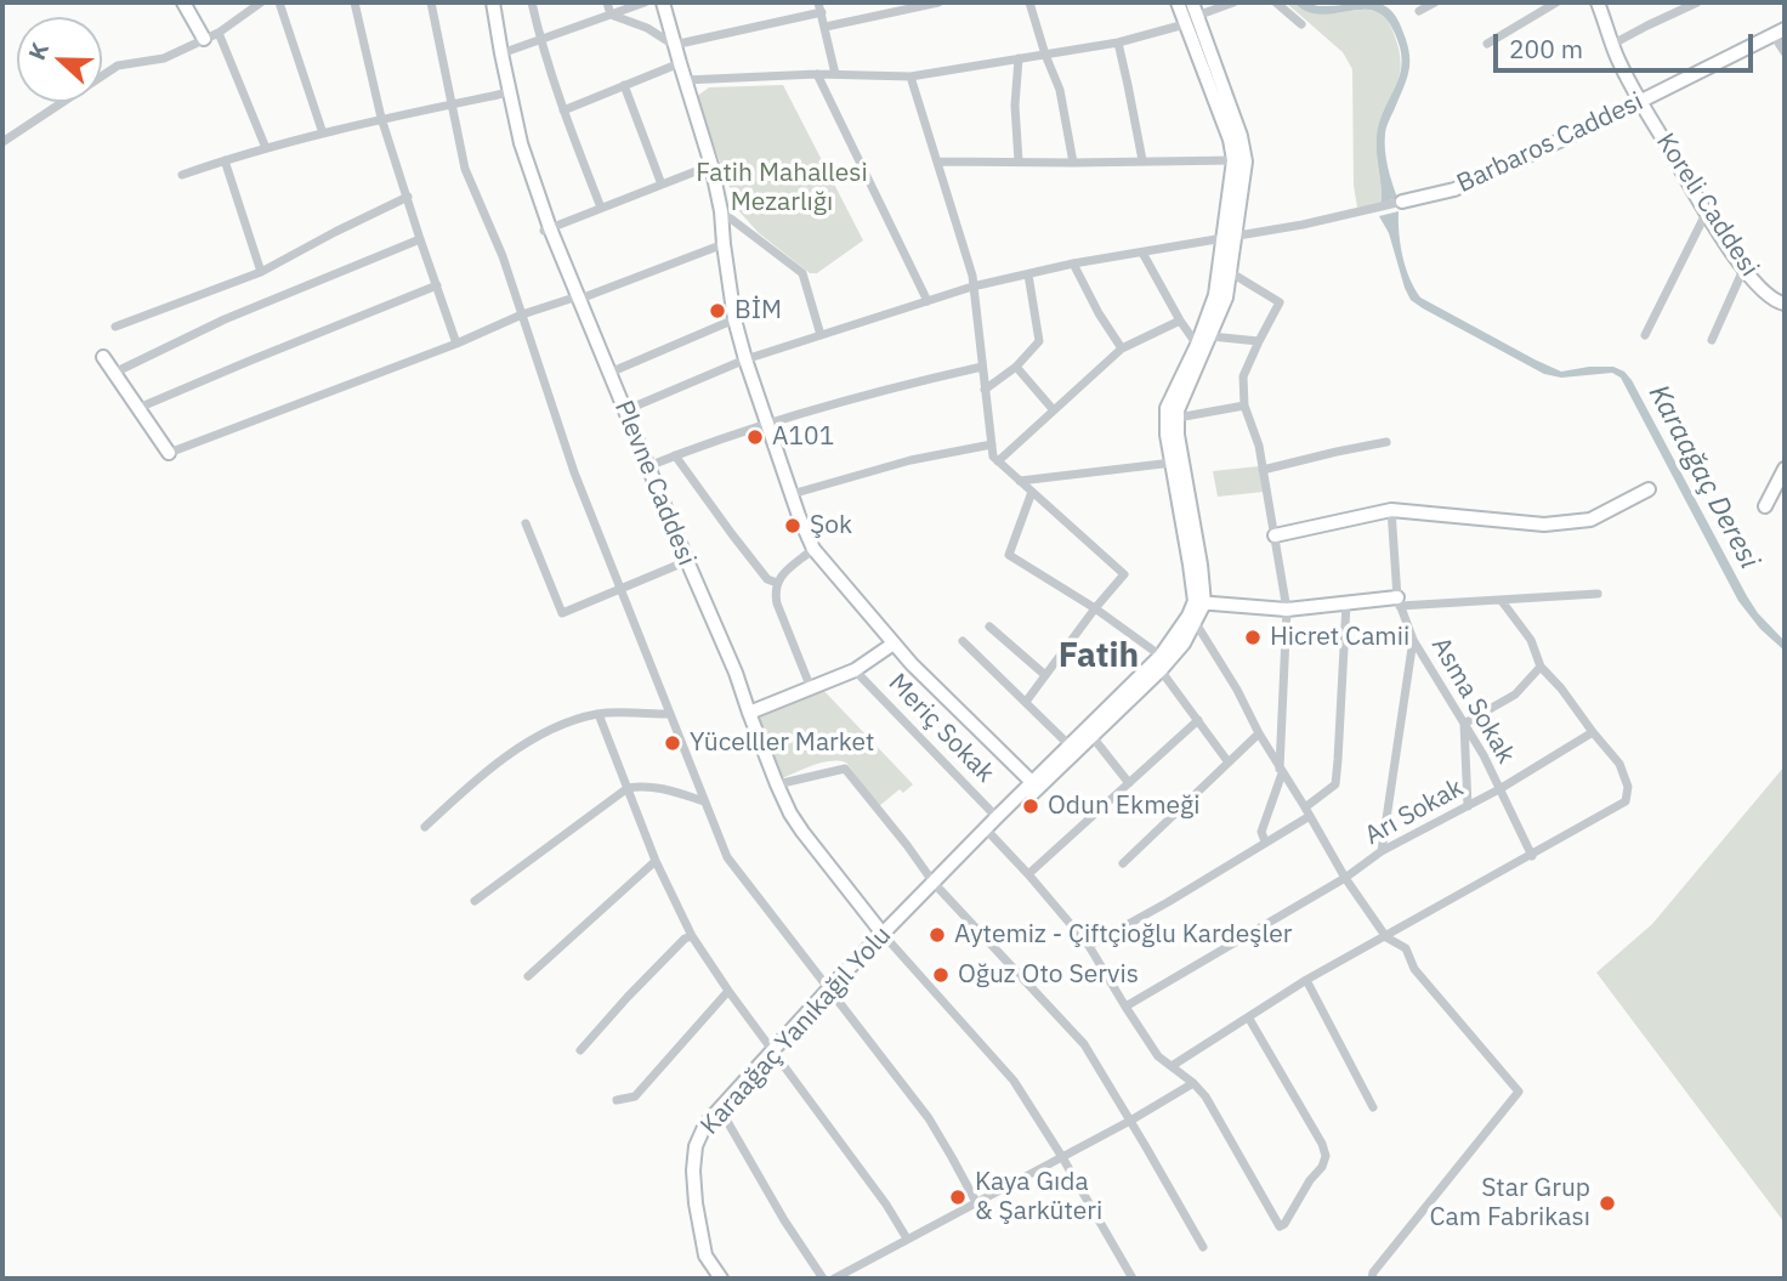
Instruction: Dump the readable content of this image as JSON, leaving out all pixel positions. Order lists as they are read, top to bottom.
{
  "streets": {
    "street": [
      "Barbaros Caddesi",
      "Koreli Caddesi",
      "Plevne Caddesi",
      "Asma Sokak",
      "Meriç Sokak",
      "Arı Sokak",
      "Karaağaç Yanıkağıl Yolu"
    ]
  },
  "crossings": [
    ["Barbaros Caddesi", "Koreli Caddesi"],
    ["Plevne Caddesi", "Karaağaç Yanıkağıl Yolu"],
    ["Asma Sokak", "Arı Sokak"]
  ],
  "districts": ["Fatih"],
  "water": ["Karaağaç Deresi"],
  "parks": ["Fatih Mahallesi Mezarlığı"],
  "places": [
    "BİM",
    "A101",
    "Şok",
    "Hicret Camii",
    "Yücelller Market",
    "Odun Ekmeği",
    "Aytemiz - Çiftçioğlu Kardeşler",
    "Oğuz Oto Servis",
    "Kaya Gıda & Şarküteri",
    "Star Grup Cam Fabrikası"
  ],
  "scale_bar": "200 m",
  "north": "left"
}
